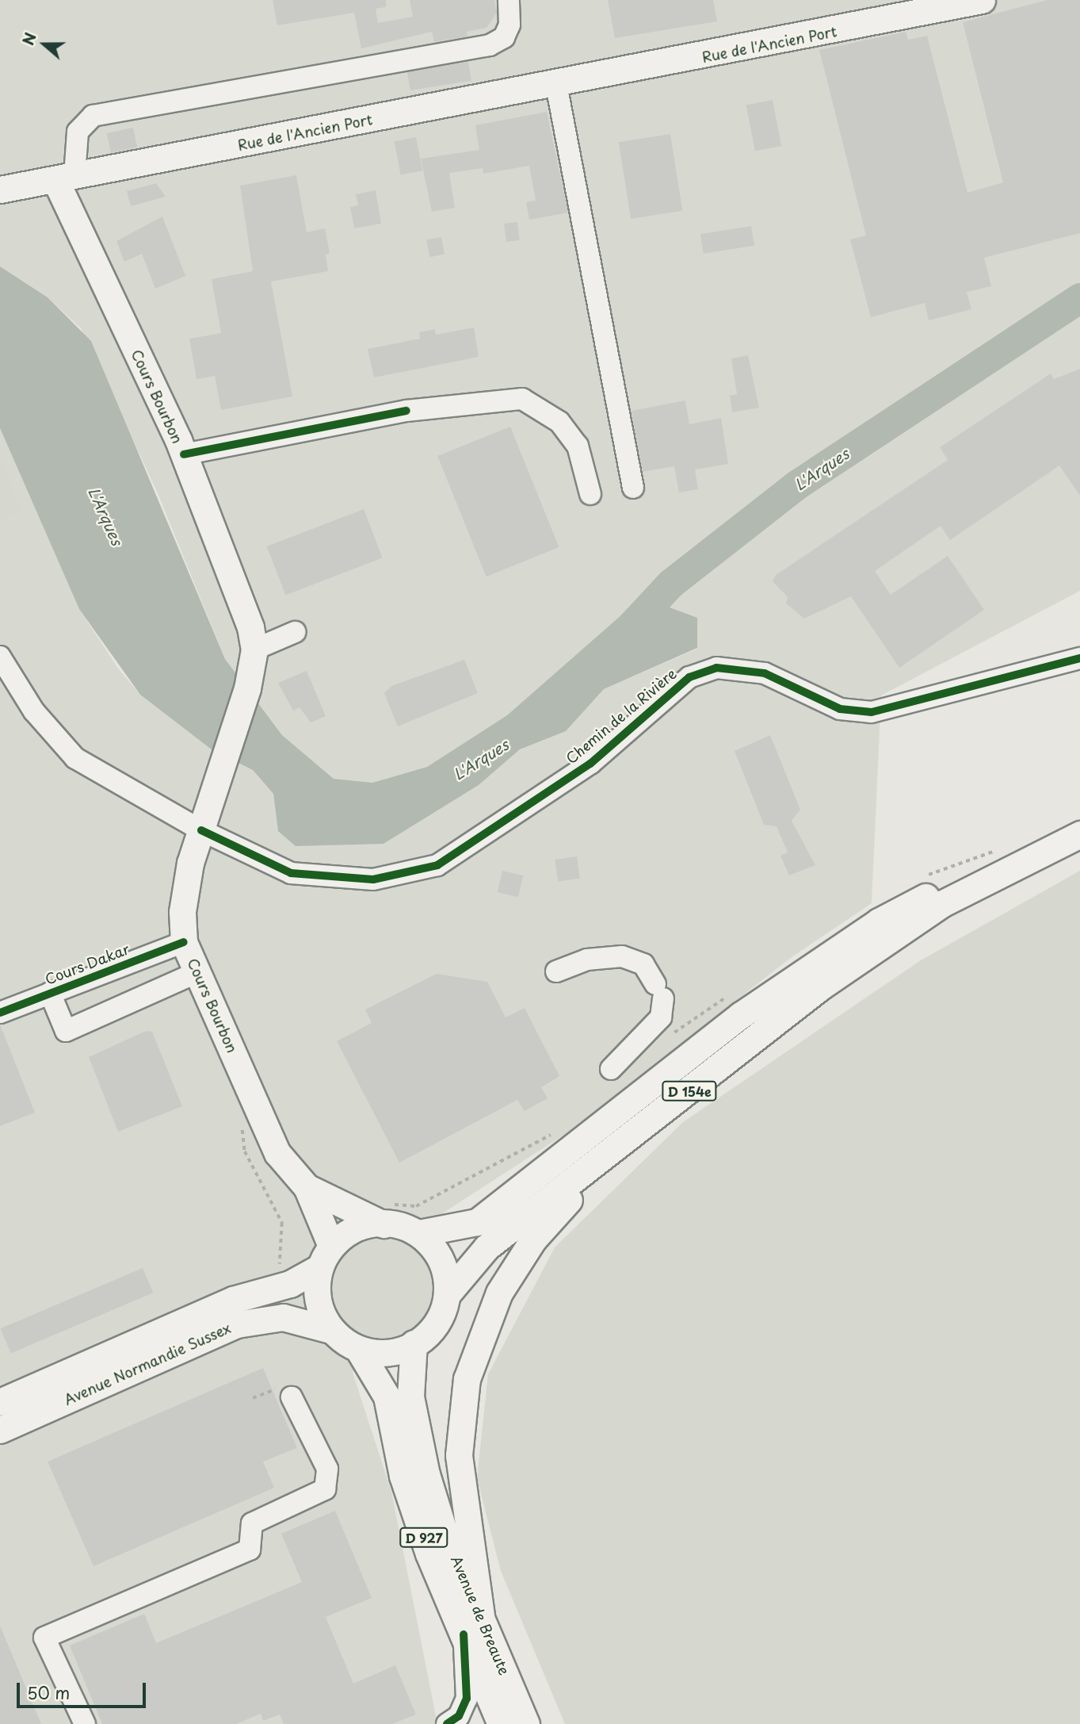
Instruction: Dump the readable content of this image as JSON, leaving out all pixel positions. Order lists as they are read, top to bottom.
{
  "streets": {
    "main road": [
      "Rue de l'Ancien Port",
      "Cours Bourbon",
      "D 154e",
      "Avenue Normandie Sussex",
      "D 927",
      "Avenue de Breaute"
    ],
    "street": ["Chemin de la Rivière", "Cours Dakar"]
  },
  "crossings": [
    ["Rue de l'Ancien Port", "Cours Bourbon"],
    ["Cours Bourbon", "Chemin de la Rivière"],
    ["Cours Bourbon", "Cours Dakar"],
    ["Cours Bourbon", "D 154e"],
    ["Cours Bourbon", "Avenue Normandie Sussex"],
    ["Cours Bourbon", "Avenue de Breaute"],
    ["D 154e", "Avenue Normandie Sussex"],
    ["D 154e", "Avenue de Breaute"],
    ["Avenue Normandie Sussex", "Avenue de Breaute"]
  ],
  "water": ["L'Arques"],
  "scale_bar": "50 m",
  "north": "left"
}
